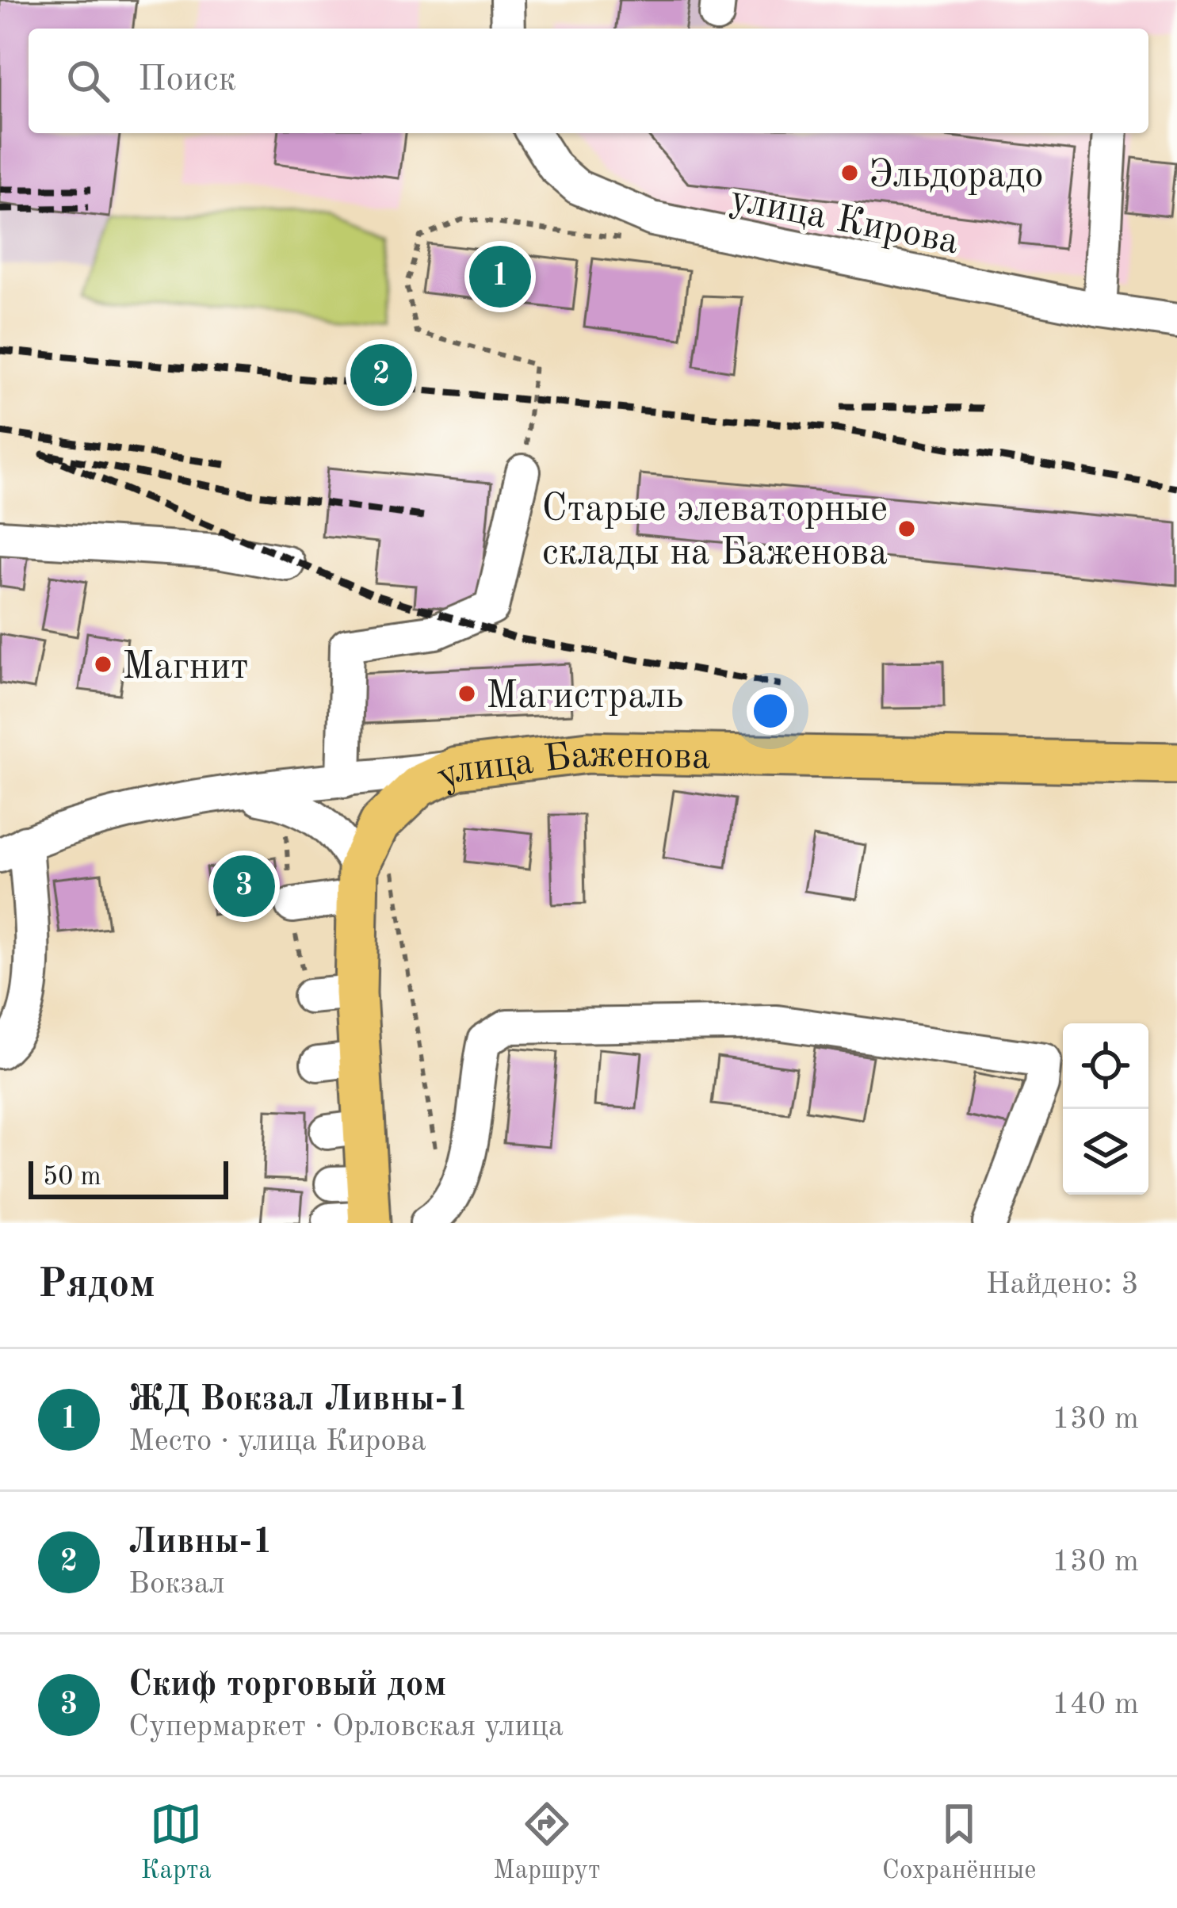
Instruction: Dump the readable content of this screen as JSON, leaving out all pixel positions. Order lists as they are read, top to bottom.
{
  "streets": {
    "main road": ["улица Баженова"],
    "street": ["улица Кирова"]
  },
  "places": [
    "Эльдорадо",
    "Старые элеваторные склады на Баженова",
    "Магнит",
    "Магистраль"
  ],
  "scale_bar": "50 m",
  "page": {
    "search": "Поиск",
    "pins": ["1", "2", "3"],
    "scale": "50 m",
    "heading": ["Рядом", "Найдено: 3"],
    "list": [
      {
        "mark": "1",
        "name": "ЖД Вокзал Ливны-1",
        "note": "Место · улица Кирова",
        "value": "130 m"
      },
      {
        "mark": "2",
        "name": "Ливны-1",
        "note": "Вокзал",
        "value": "130 m"
      },
      {
        "mark": "3",
        "name": "Скиф торговый дом",
        "note": "Супермаркет · Орловская улица",
        "value": "140 m"
      }
    ],
    "nav": ["Карта", "Маршрут", "Сохранённые"]
  }
}
